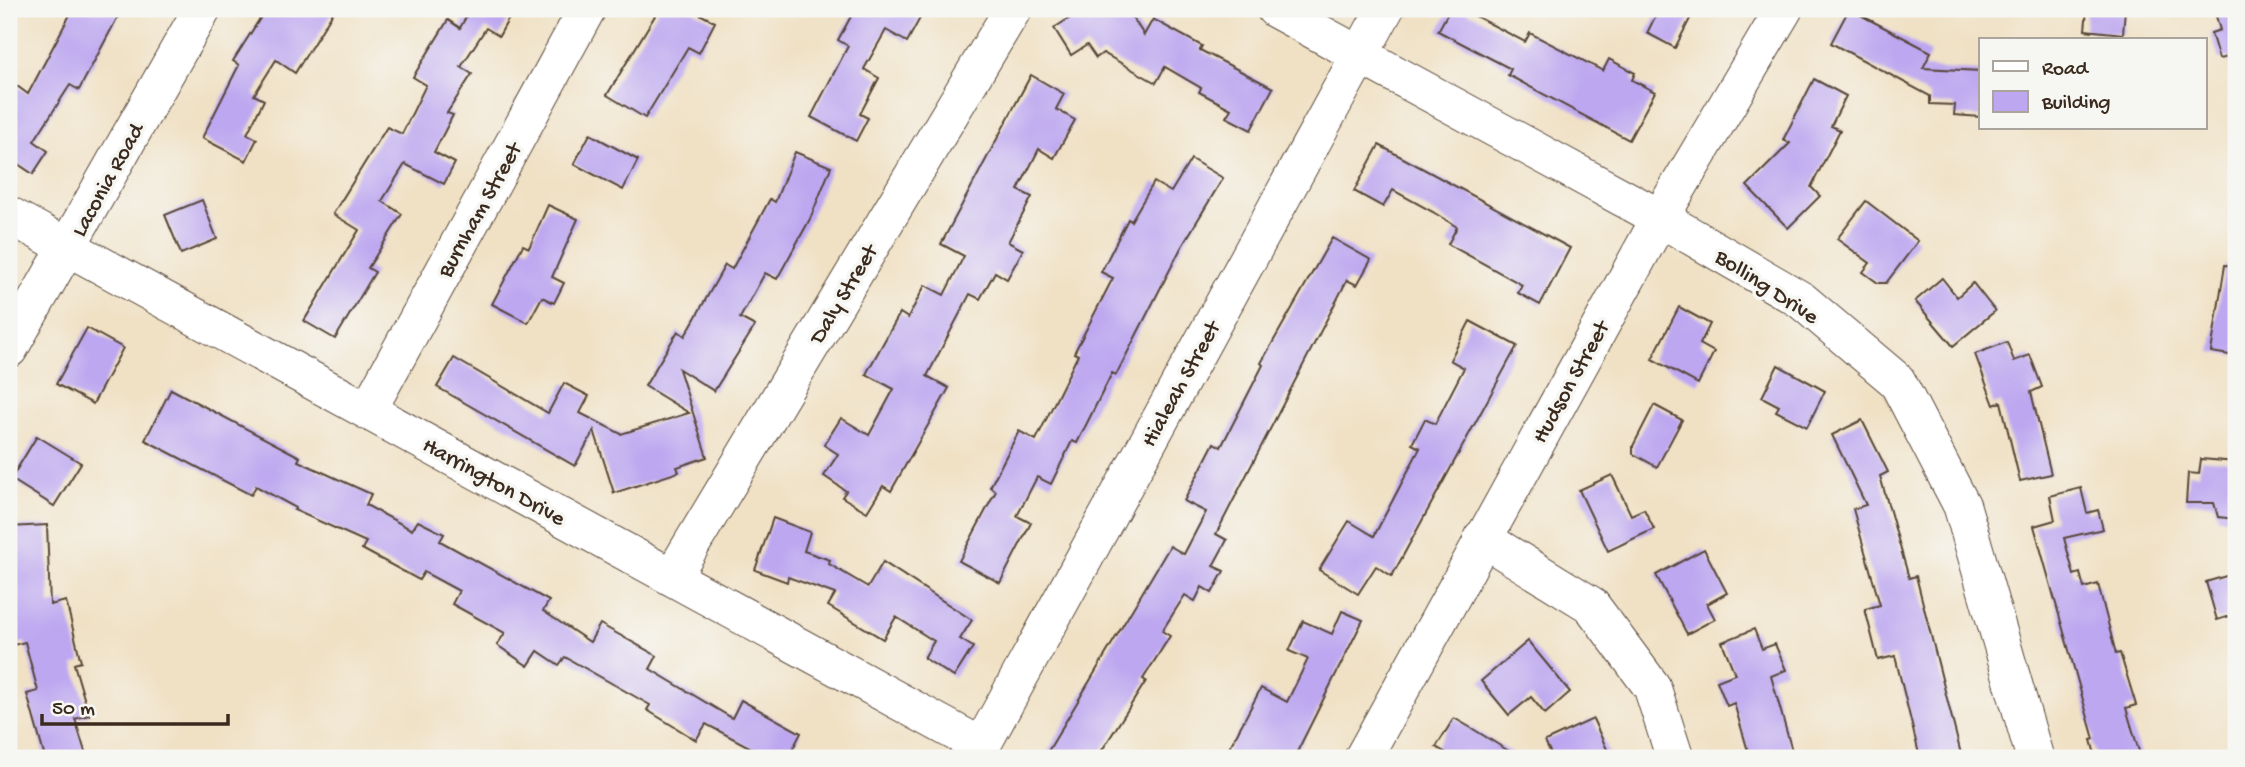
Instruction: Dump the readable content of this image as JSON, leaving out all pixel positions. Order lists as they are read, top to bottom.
{
  "streets": {
    "street": [
      "Laconia Road",
      "Burnham Street",
      "Bolling Drive",
      "Daly Street",
      "Hudson Street",
      "Hialeah Street",
      "Harrington Drive"
    ]
  },
  "crossings": [
    ["Laconia Road", "Harrington Drive"],
    ["Burnham Street", "Harrington Drive"],
    ["Bolling Drive", "Hudson Street"],
    ["Bolling Drive", "Hialeah Street"],
    ["Daly Street", "Harrington Drive"],
    ["Hialeah Street", "Harrington Drive"]
  ],
  "legend": ["Road", "Building"],
  "scale_bar": "50 m"
}
